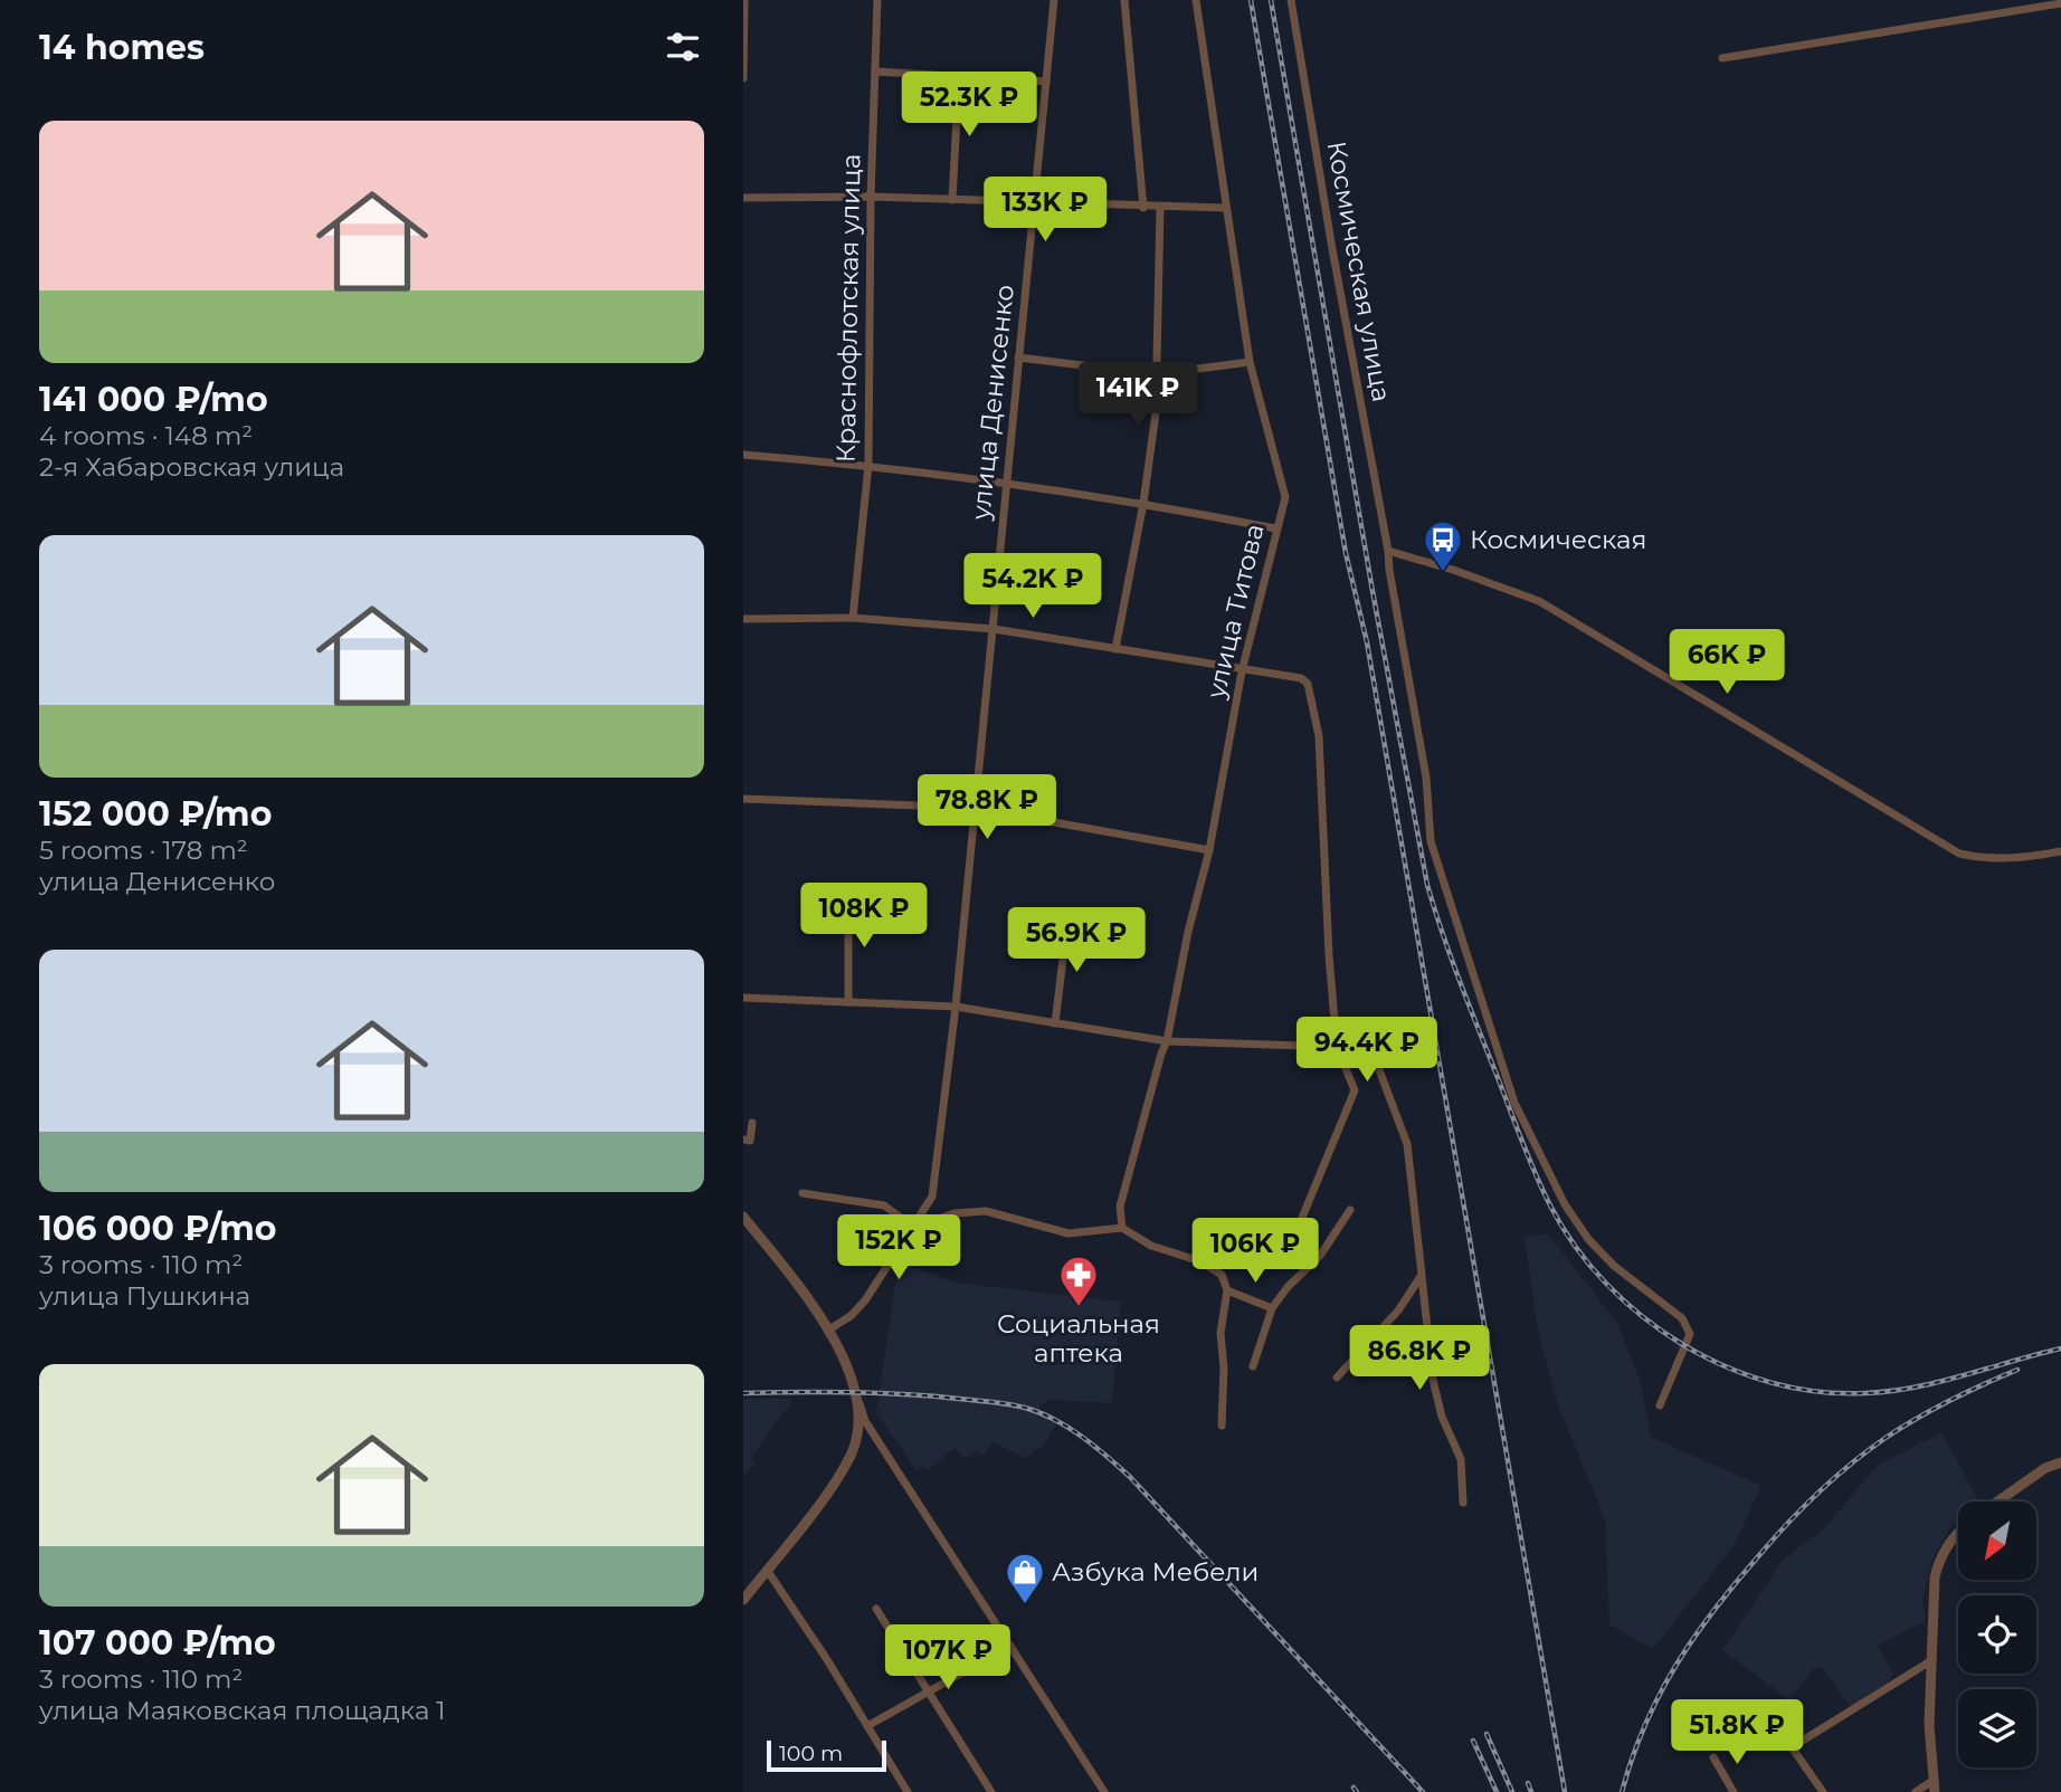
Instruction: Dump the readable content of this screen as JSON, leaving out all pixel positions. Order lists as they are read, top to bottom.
{
  "streets": {
    "street": [
      "Космическая улица",
      "Краснофлотская улица",
      "улица Денисенко",
      "улица Титова"
    ]
  },
  "places": {
    "bus stop": ["Космическая"],
    "pharmacy": ["Социальная аптека"],
    "shop": ["Азбука Мебели"]
  },
  "scale_bar": "100 m",
  "north": "bottom left",
  "page": {
    "heading": "14 homes",
    "price": [
      "52.3K ₽",
      "133K ₽",
      "141K ₽",
      "54.2K ₽",
      "66K ₽",
      "78.8K ₽",
      "108K ₽",
      "56.9K ₽",
      "94.4K ₽",
      "152K ₽",
      "106K ₽",
      "86.8K ₽",
      "107K ₽",
      "51.8K ₽"
    ],
    "list": [
      {
        "name": "141 000 ₽/mo",
        "note": "4 rooms · 148 m² · 2-я Хабаровская улица"
      },
      {
        "name": "152 000 ₽/mo",
        "note": "5 rooms · 178 m² · улица Денисенко"
      },
      {
        "name": "106 000 ₽/mo",
        "note": "3 rooms · 110 m² · улица Пушкина"
      },
      {
        "name": "107 000 ₽/mo",
        "note": "3 rooms · 110 m² · улица Маяковская площадка 1"
      }
    ],
    "scale": "100 m"
  }
}
